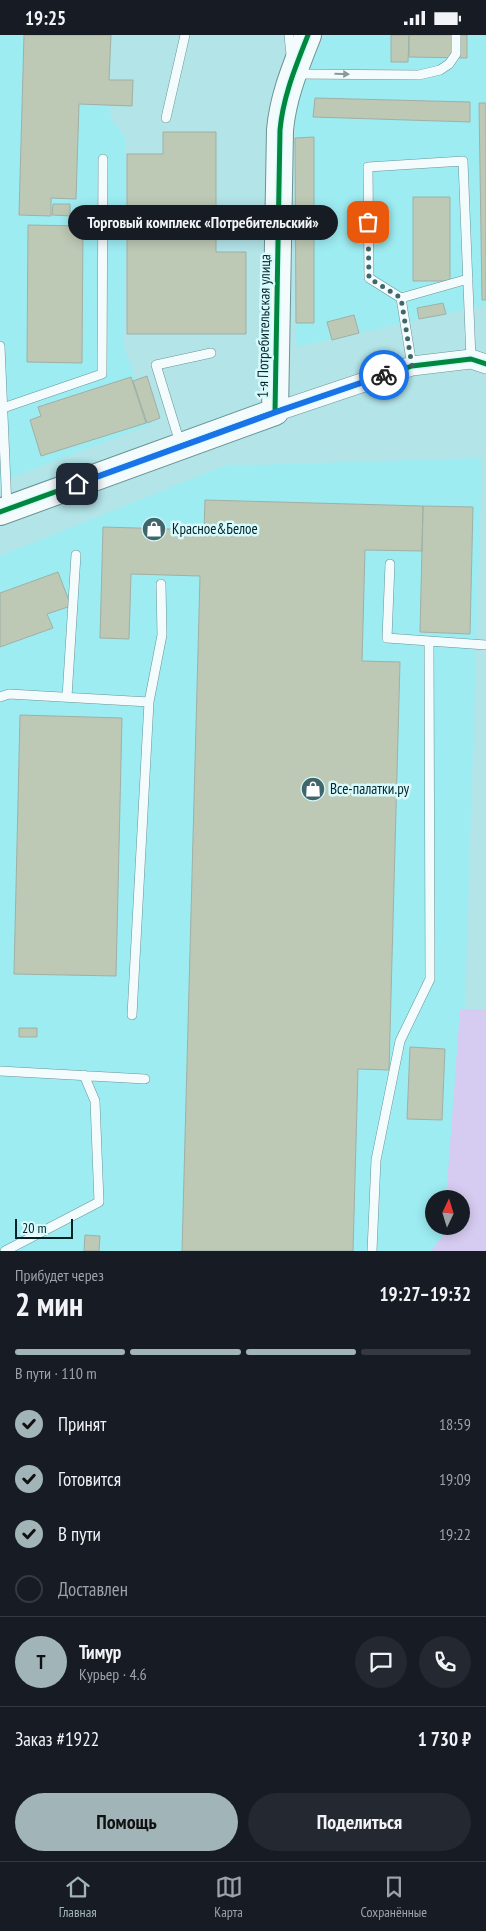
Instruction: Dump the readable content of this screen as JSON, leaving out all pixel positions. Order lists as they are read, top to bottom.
{
  "streets": {
    "street": ["1-я Потребительская улица"]
  },
  "places": {
    "other": ["Торговый комплекс «Потребительский»"],
    "shop": ["Красное&Белое", "Все-палатки.ру"]
  },
  "scale_bar": "20 m",
  "north": "top",
  "page": {
    "status": "19:25",
    "bubble": "Торговый комплекс «Потребительский»",
    "scale": "20 m",
    "heading": ["2 мин", "Прибудет через", "19:27–19:32"],
    "panel": [
      "Тимур",
      "Курьер · 4.6",
      "Заказ #1922",
      "1 730 ₽"
    ],
    "bar": "В пути · 110 m",
    "list": [
      ["Принят", "18:59"],
      ["Готовится", "19:09"],
      ["В пути", "19:22"],
      "Доставлен"
    ],
    "round": "Т",
    "buttons": ["Помощь", "Поделиться"],
    "tabs": ["Главная", "Карта", "Сохранённые"]
  }
}
